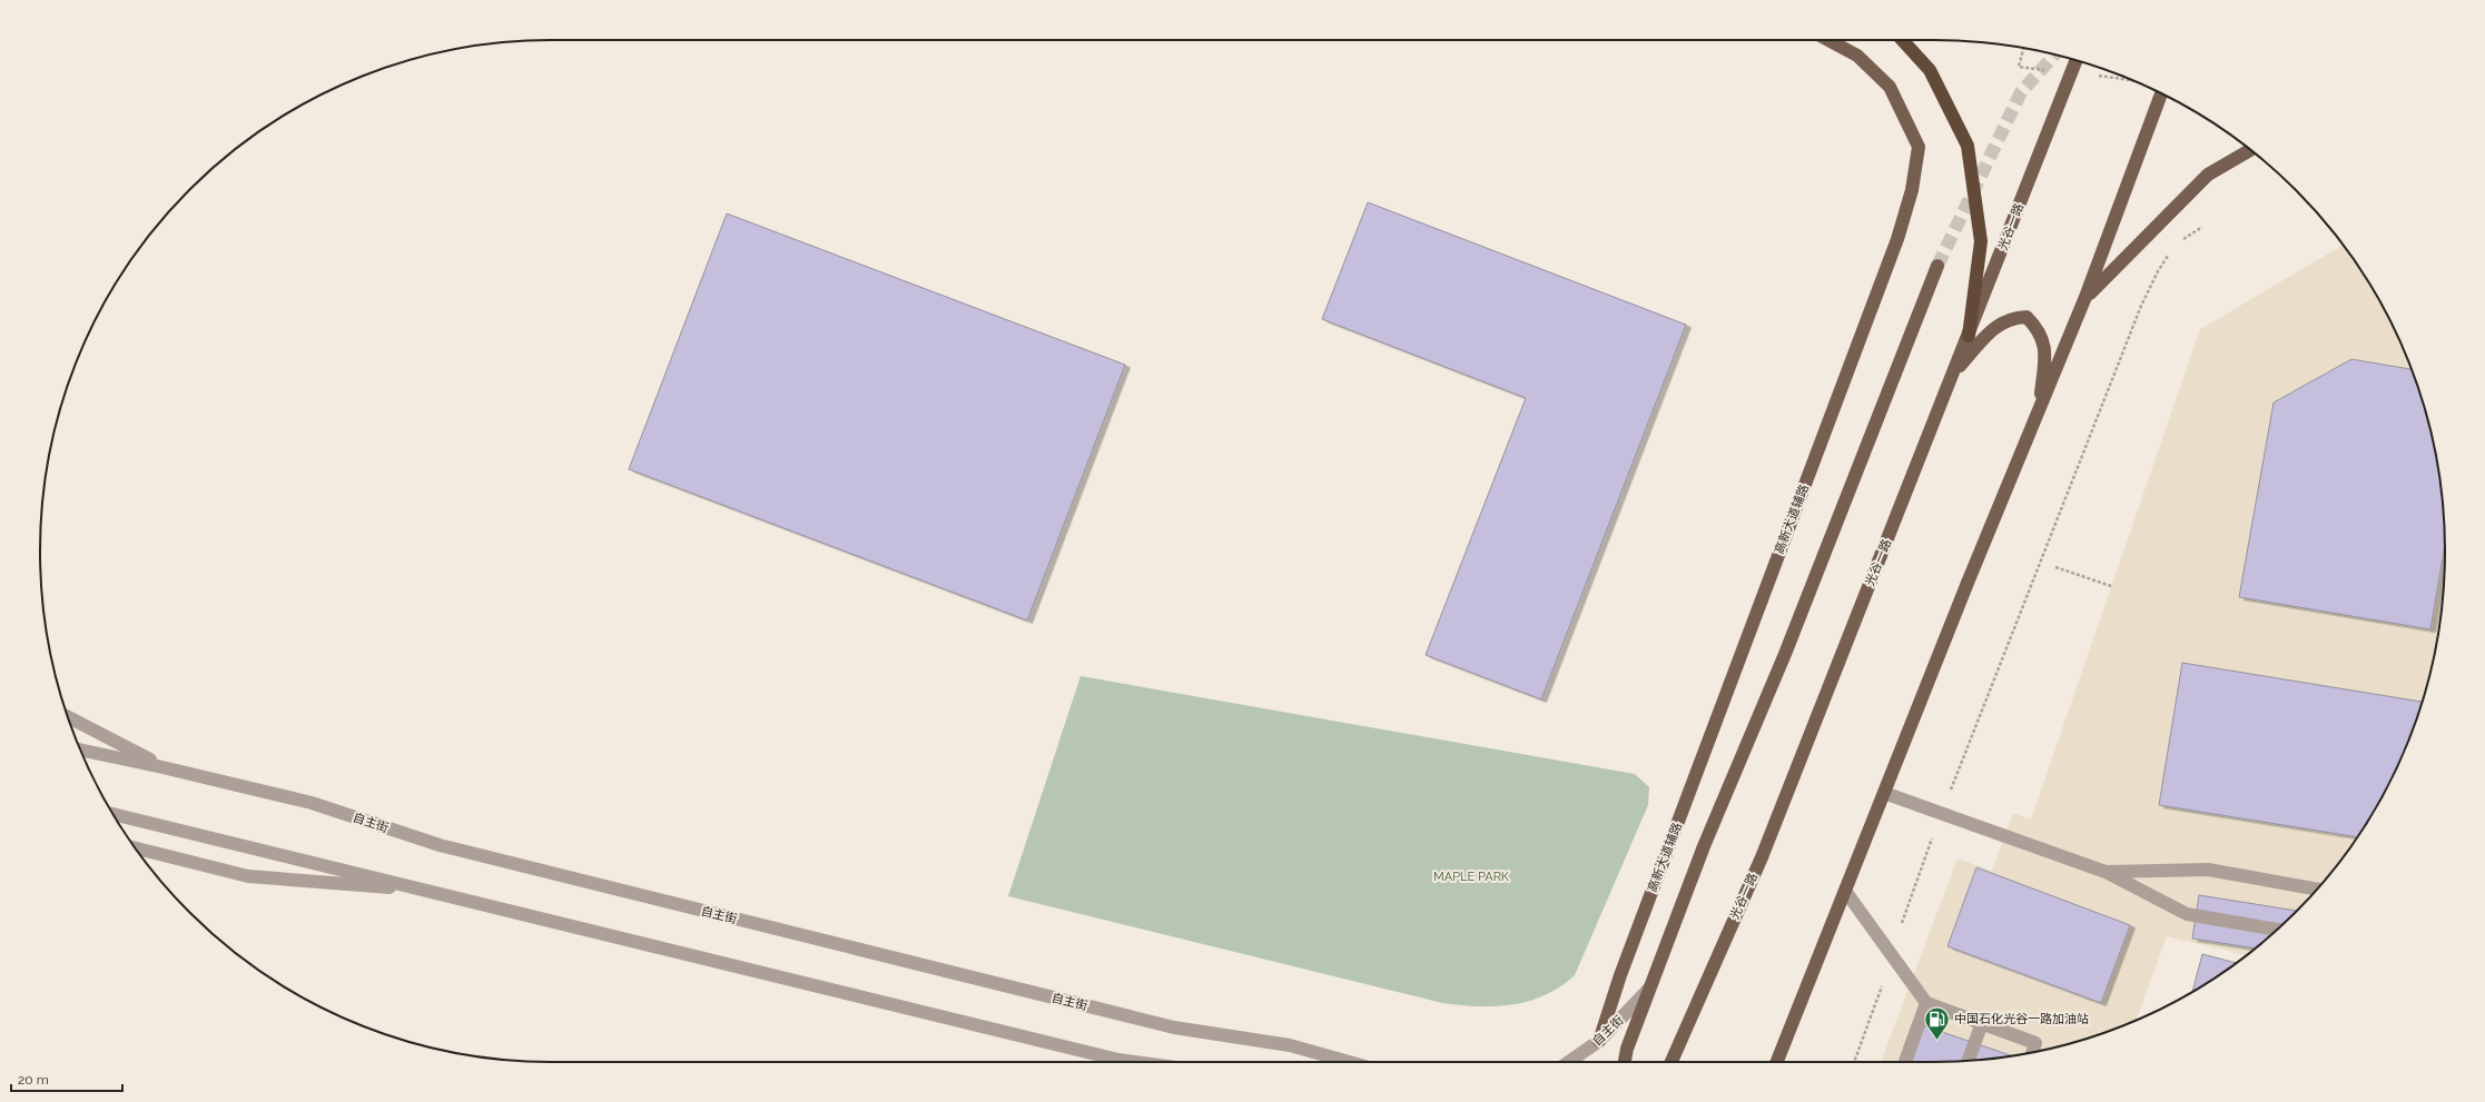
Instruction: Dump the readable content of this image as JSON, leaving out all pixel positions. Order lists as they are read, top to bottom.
{
  "streets": {
    "main road": ["光谷一路", "高新大道辅路"],
    "street": ["自主街"]
  },
  "crossings": [
    ["高新大道辅路", "自主街"]
  ],
  "parks": ["MAPLE PARK"],
  "places": {
    "fuel station": ["中国石化光谷一路加油站"]
  },
  "scale_bar": "20 m"
}
